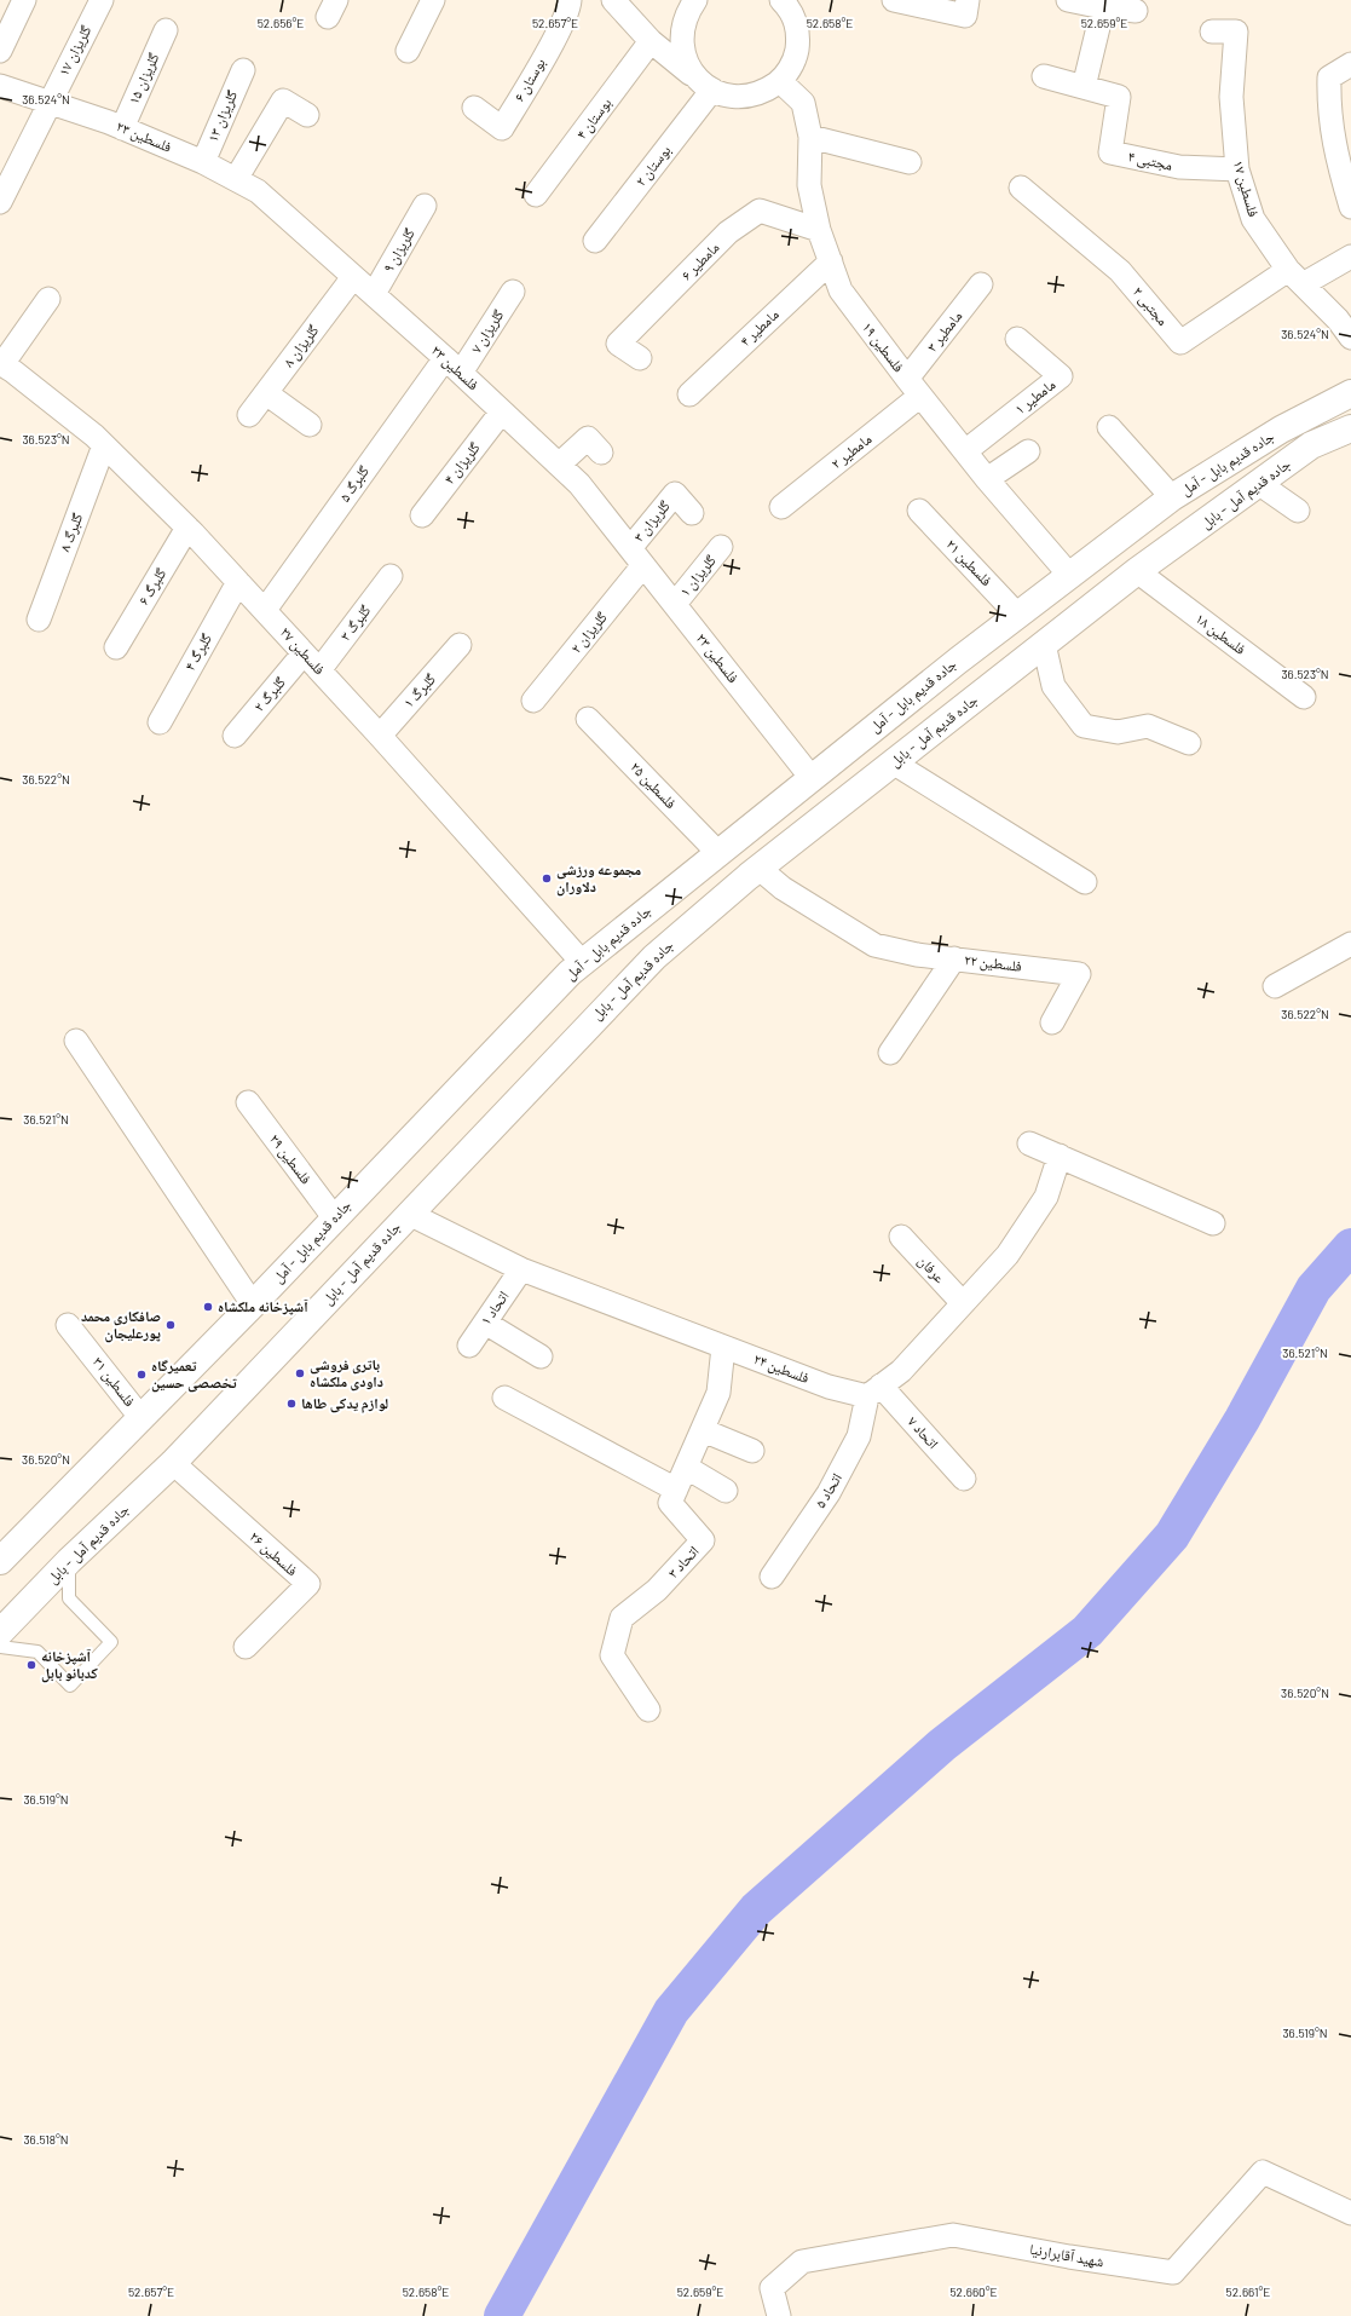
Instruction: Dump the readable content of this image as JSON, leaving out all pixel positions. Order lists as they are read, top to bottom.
{
  "streets": {
    "main road": ["جاده قدیم بابل - آمل", "جاده قدیم آمل - بابل"],
    "street": [
      "گلریزان ۱۷",
      "گلریزان ۱۵",
      "بوستان ۶",
      "گلریزان ۱۳",
      "بوستان ۴",
      "فلسطین ۲۳",
      "مجتبی ۴",
      "بوستان ۲",
      "فلسطین ۱۷",
      "گلریزان ۹",
      "مامطیر ۶",
      "مجتبی ۲",
      "مامطیر ۴",
      "گلریزان ۷",
      "مامطیر ۳",
      "گلریزان ۸",
      "فلسطین ۱۹",
      "مامطیر ۱",
      "مامطیر ۲",
      "گلریزان ۴",
      "گلبرگ ۵",
      "گلریزان ۳",
      "گلبرگ ۸",
      "فلسطین ۲۱",
      "گلریزان ۱",
      "گلبرگ ۶",
      "گلبرگ ۳",
      "گلریزان ۲",
      "فلسطین ۱۸",
      "فلسطین ۲۷",
      "گلبرگ ۴",
      "گلبرگ ۱",
      "گلبرگ ۲",
      "فلسطین ۲۵",
      "فلسطین ۲۲",
      "فلسطین ۲۹",
      "عرفان",
      "اتحاد ۱",
      "فلسطین ۲۴",
      "فلسطین ۳۱",
      "اتحاد ۷",
      "اتحاد ۵",
      "فلسطين ٢۶",
      "اتحاد ۳",
      "شهید آقابرارنیا"
    ]
  },
  "crossings": [
    ["گلریزان ۱۷", "فلسطین ۲۳"],
    ["گلریزان ۱۵", "فلسطین ۲۳"],
    ["گلریزان ۱۳", "فلسطین ۲۳"],
    ["فلسطین ۲۳", "گلریزان ۹"],
    ["فلسطین ۲۳", "گلریزان ۷"],
    ["فلسطین ۲۳", "گلریزان ۸"],
    ["فلسطین ۲۳", "گلریزان ۴"],
    ["فلسطین ۲۳", "جاده قدیم بابل - آمل"],
    ["فلسطین ۲۳", "گلبرگ ۵"],
    ["فلسطین ۲۳", "گلریزان ۳"],
    ["فلسطین ۲۳", "گلریزان ۱"],
    ["فلسطین ۲۳", "گلریزان ۲"],
    ["مجتبی ۴", "فلسطین ۱۷"],
    ["فلسطین ۱۷", "مجتبی ۲"],
    ["مامطیر ۶", "فلسطین ۱۹"],
    ["مامطیر ۴", "فلسطین ۱۹"],
    ["گلریزان ۷", "گلبرگ ۵"],
    ["مامطیر ۳", "فلسطین ۱۹"],
    ["مامطیر ۳", "مامطیر ۲"],
    ["فلسطین ۱۹", "مامطیر ۱"],
    ["فلسطین ۱۹", "مامطیر ۲"],
    ["فلسطین ۱۹", "جاده قدیم بابل - آمل"],
    ["جاده قدیم بابل - آمل", "فلسطین ۲۱"],
    ["جاده قدیم بابل - آمل", "فلسطین ۲۷"],
    ["جاده قدیم بابل - آمل", "فلسطین ۲۵"],
    ["جاده قدیم بابل - آمل", "فلسطین ۲۹"],
    ["جاده قدیم بابل - آمل", "فلسطین ۳۱"],
    ["گلبرگ ۵", "فلسطین ۲۷"],
    ["جاده قدیم آمل - بابل", "فلسطین ۱۸"],
    ["جاده قدیم آمل - بابل", "فلسطین ۲۲"],
    ["جاده قدیم آمل - بابل", "فلسطین ۲۴"],
    ["جاده قدیم آمل - بابل", "فلسطين ٢۶"],
    ["گلریزان ۳", "گلریزان ۲"],
    ["گلبرگ ۸", "فلسطین ۲۷"],
    ["گلبرگ ۶", "فلسطین ۲۷"],
    ["گلبرگ ۳", "فلسطین ۲۷"],
    ["فلسطین ۲۷", "گلبرگ ۴"],
    ["فلسطین ۲۷", "گلبرگ ۱"],
    ["فلسطین ۲۷", "گلبرگ ۲"],
    ["اتحاد ۱", "فلسطین ۲۴"],
    ["فلسطین ۲۴", "اتحاد ۷"],
    ["فلسطین ۲۴", "اتحاد ۵"],
    ["فلسطین ۲۴", "اتحاد ۳"],
    ["اتحاد ۷", "اتحاد ۵"]
  ],
  "places": [
    "مجموعه ورزشی دلاوران",
    "آشپزخانه ملکشاه",
    "صافکاری محمد پورعلیجان",
    "باتری فروشی داودی ملکشاه",
    "تعمیرگاه تخصصی حسین",
    "لوازم یدکی طاها",
    "آشپزخانه کدبانو بابل"
  ],
  "coordinates": [
    "52.657°E",
    "52.658°E",
    "52.659°E",
    "52.656°E",
    "36.524°N",
    "36.523°N",
    "36.522°N",
    "36.521°N",
    "36.520°N",
    "36.519°N",
    "36.518°N",
    "52.660°E",
    "52.661°E"
  ]
}
